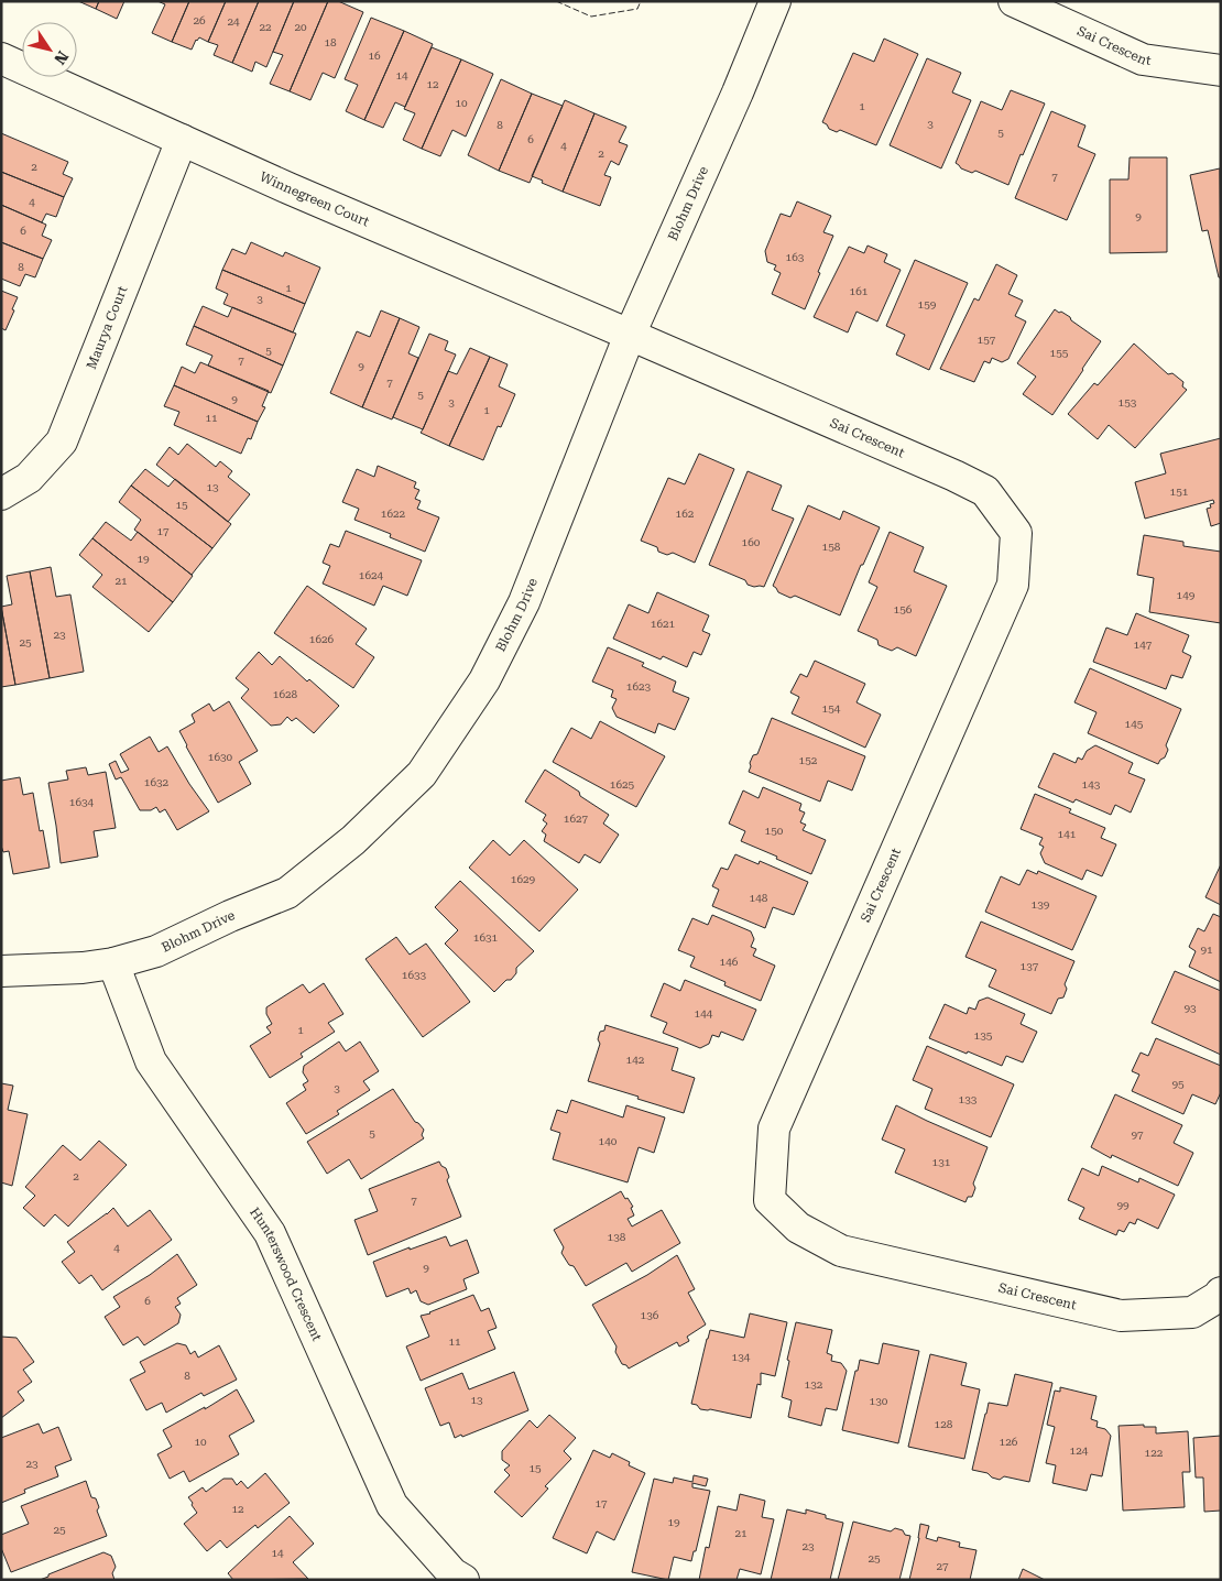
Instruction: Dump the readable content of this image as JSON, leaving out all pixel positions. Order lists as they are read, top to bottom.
{
  "streets": {
    "street": [
      "Sai Crescent",
      "Winnegreen Court",
      "Blohm Drive",
      "Maurya Court",
      "Hunterswood Crescent"
    ]
  },
  "crossings": [
    ["Sai Crescent", "Winnegreen Court"],
    ["Sai Crescent", "Blohm Drive"],
    ["Winnegreen Court", "Blohm Drive"],
    ["Winnegreen Court", "Maurya Court"],
    ["Blohm Drive", "Hunterswood Crescent"]
  ],
  "house_numbers": [
    "26",
    "24",
    "22",
    "20",
    "18",
    "16",
    "14",
    "12",
    "10",
    "1",
    "3",
    "8",
    "5",
    "6",
    "4",
    "2",
    "2",
    "7",
    "4",
    "9",
    "6",
    "163",
    "8",
    "1",
    "161",
    "3",
    "159",
    "157",
    "5",
    "155",
    "7",
    "9",
    "7",
    "5",
    "9",
    "3",
    "153",
    "1",
    "11",
    "13",
    "151",
    "15",
    "1622",
    "162",
    "17",
    "160",
    "158",
    "19",
    "1624",
    "21",
    "149",
    "156",
    "1621",
    "23",
    "1626",
    "25",
    "147",
    "1623",
    "1628",
    "154",
    "145",
    "1630",
    "152",
    "1632",
    "1625",
    "143",
    "1634",
    "1627",
    "150",
    "141",
    "1629",
    "148",
    "139",
    "1631",
    "91",
    "146",
    "137",
    "1633",
    "93",
    "144",
    "1",
    "135",
    "142",
    "95",
    "3",
    "133",
    "5",
    "97",
    "140",
    "131",
    "2",
    "7",
    "99",
    "138",
    "4",
    "9",
    "6",
    "136",
    "11",
    "134",
    "8",
    "132",
    "13",
    "130",
    "128",
    "10",
    "126",
    "124",
    "122",
    "23",
    "15",
    "17",
    "12",
    "19",
    "25",
    "21",
    "23",
    "14",
    "25",
    "27"
  ],
  "north": "bottom right"
}
